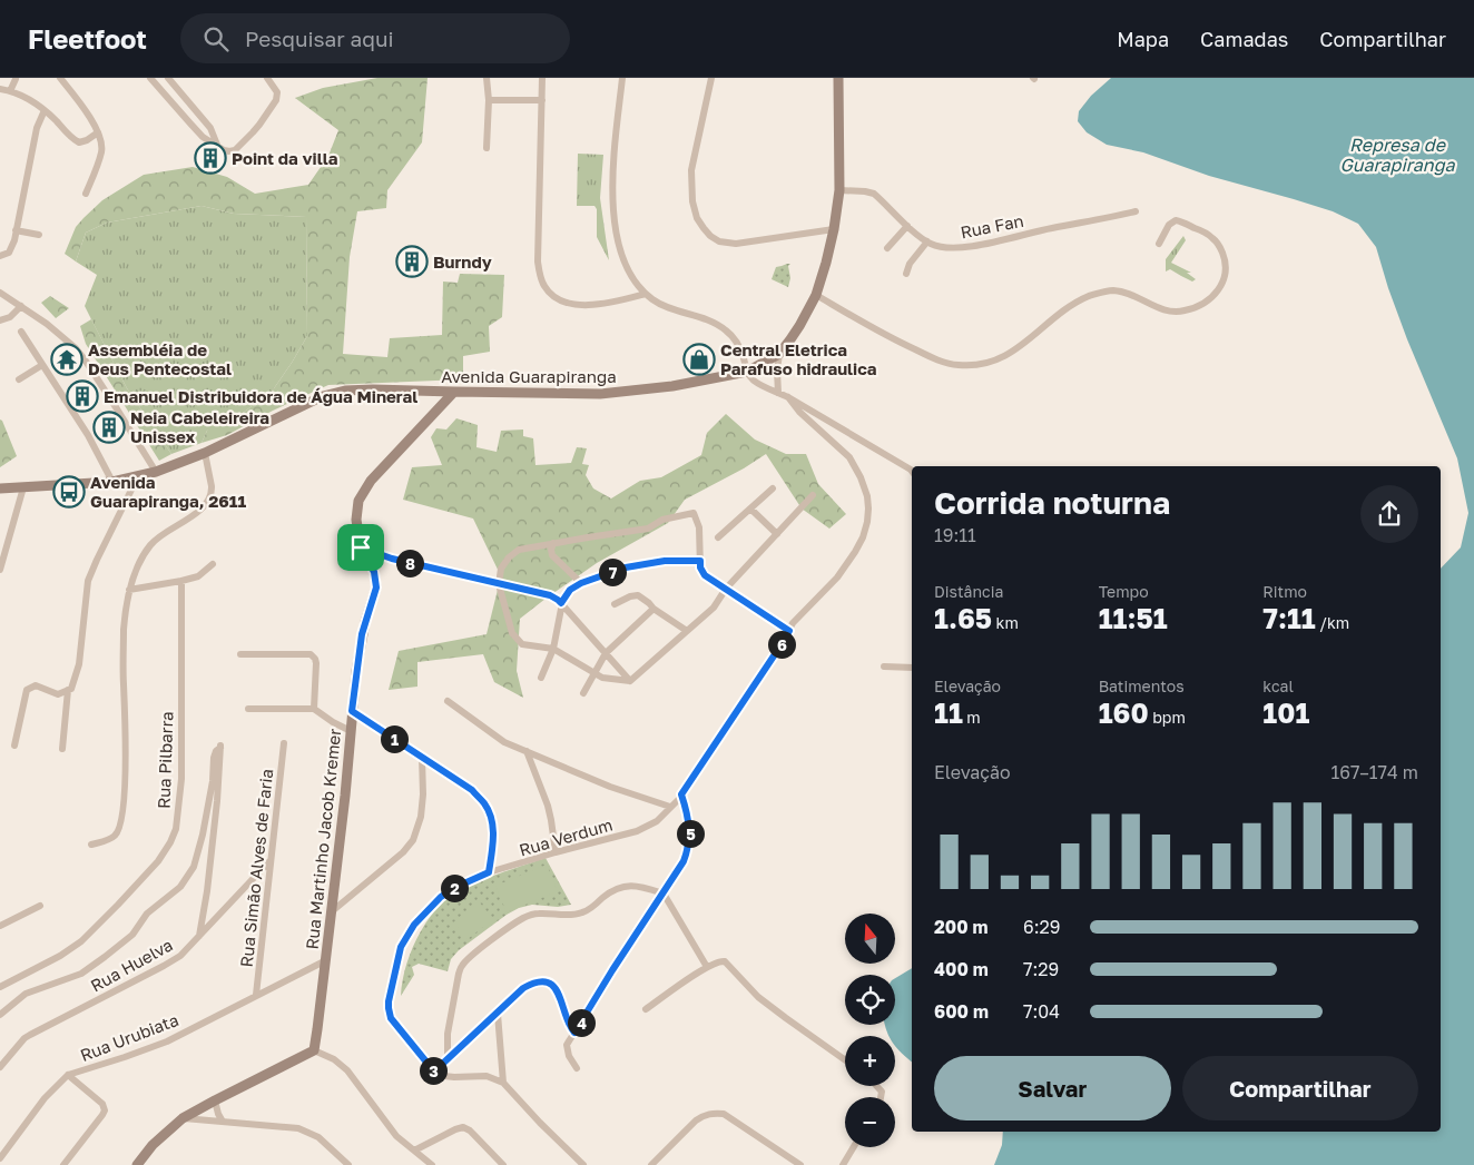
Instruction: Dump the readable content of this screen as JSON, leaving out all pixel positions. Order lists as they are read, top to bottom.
{
  "streets": {
    "main road": ["Avenida Guarapiranga", "Rua Martinho Jacob Kremer"],
    "street": [
      "Rua Fan",
      "Rua Pilbarra",
      "Rua Verdum",
      "Rua Simão Alves de Faria",
      "Rua Huelva",
      "Rua Urubiata"
    ]
  },
  "crossings": [
    ["Rua Fan", "Avenida Guarapiranga"],
    ["Avenida Guarapiranga", "Rua Martinho Jacob Kremer"],
    ["Rua Martinho Jacob Kremer", "Rua Urubiata"],
    ["Rua Simão Alves de Faria", "Rua Huelva"],
    ["Rua Simão Alves de Faria", "Rua Urubiata"]
  ],
  "water": ["Represa de Guarapiranga"],
  "places": {
    "building": [
      "Point da villa",
      "Burndy",
      "Emanuel Distribuidora de Água Mineral",
      "Neia Cabeleireira Unissex"
    ],
    "temple": ["Assembléia de Deus Pentecostal"],
    "shop": ["Central Eletrica Parafuso hidraulica"],
    "bus stop": ["Avenida Guarapiranga, 2611"]
  },
  "north": "top",
  "page": {
    "header": "Fleetfoot",
    "search": "Pesquisar aqui",
    "nav": ["Mapa", "Camadas", "Compartilhar"],
    "heading": ["Corrida noturna", "19:11"],
    "pins": [
      "8",
      "7",
      "6",
      "1",
      "5",
      "2",
      "4",
      "3"
    ],
    "stats": [
      ["Distância", "1.65 km"],
      ["Tempo", "11:51"],
      ["Ritmo", "7:11 /km"],
      ["Elevação", "11 m"],
      ["Batimentos", "160 bpm"],
      ["kcal", "101"]
    ],
    "chart": ["Elevação", "167–174 m"],
    "list": [
      {
        "name": "200 m",
        "note": "6:29"
      },
      {
        "name": "400 m",
        "note": "7:29"
      },
      {
        "name": "600 m",
        "note": "7:04"
      }
    ],
    "map_buttons": ["+", "−"],
    "buttons": ["Salvar", "Compartilhar"]
  }
}
